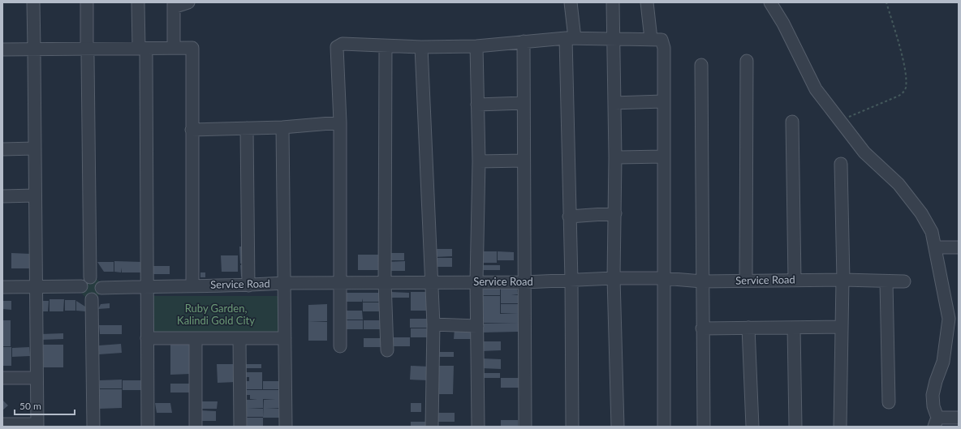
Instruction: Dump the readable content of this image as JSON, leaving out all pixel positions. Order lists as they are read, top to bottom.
{
  "streets": {
    "street": ["Service Road"]
  },
  "parks": ["Ruby Garden, Kalindi Gold City"],
  "scale_bar": "50 m"
}
